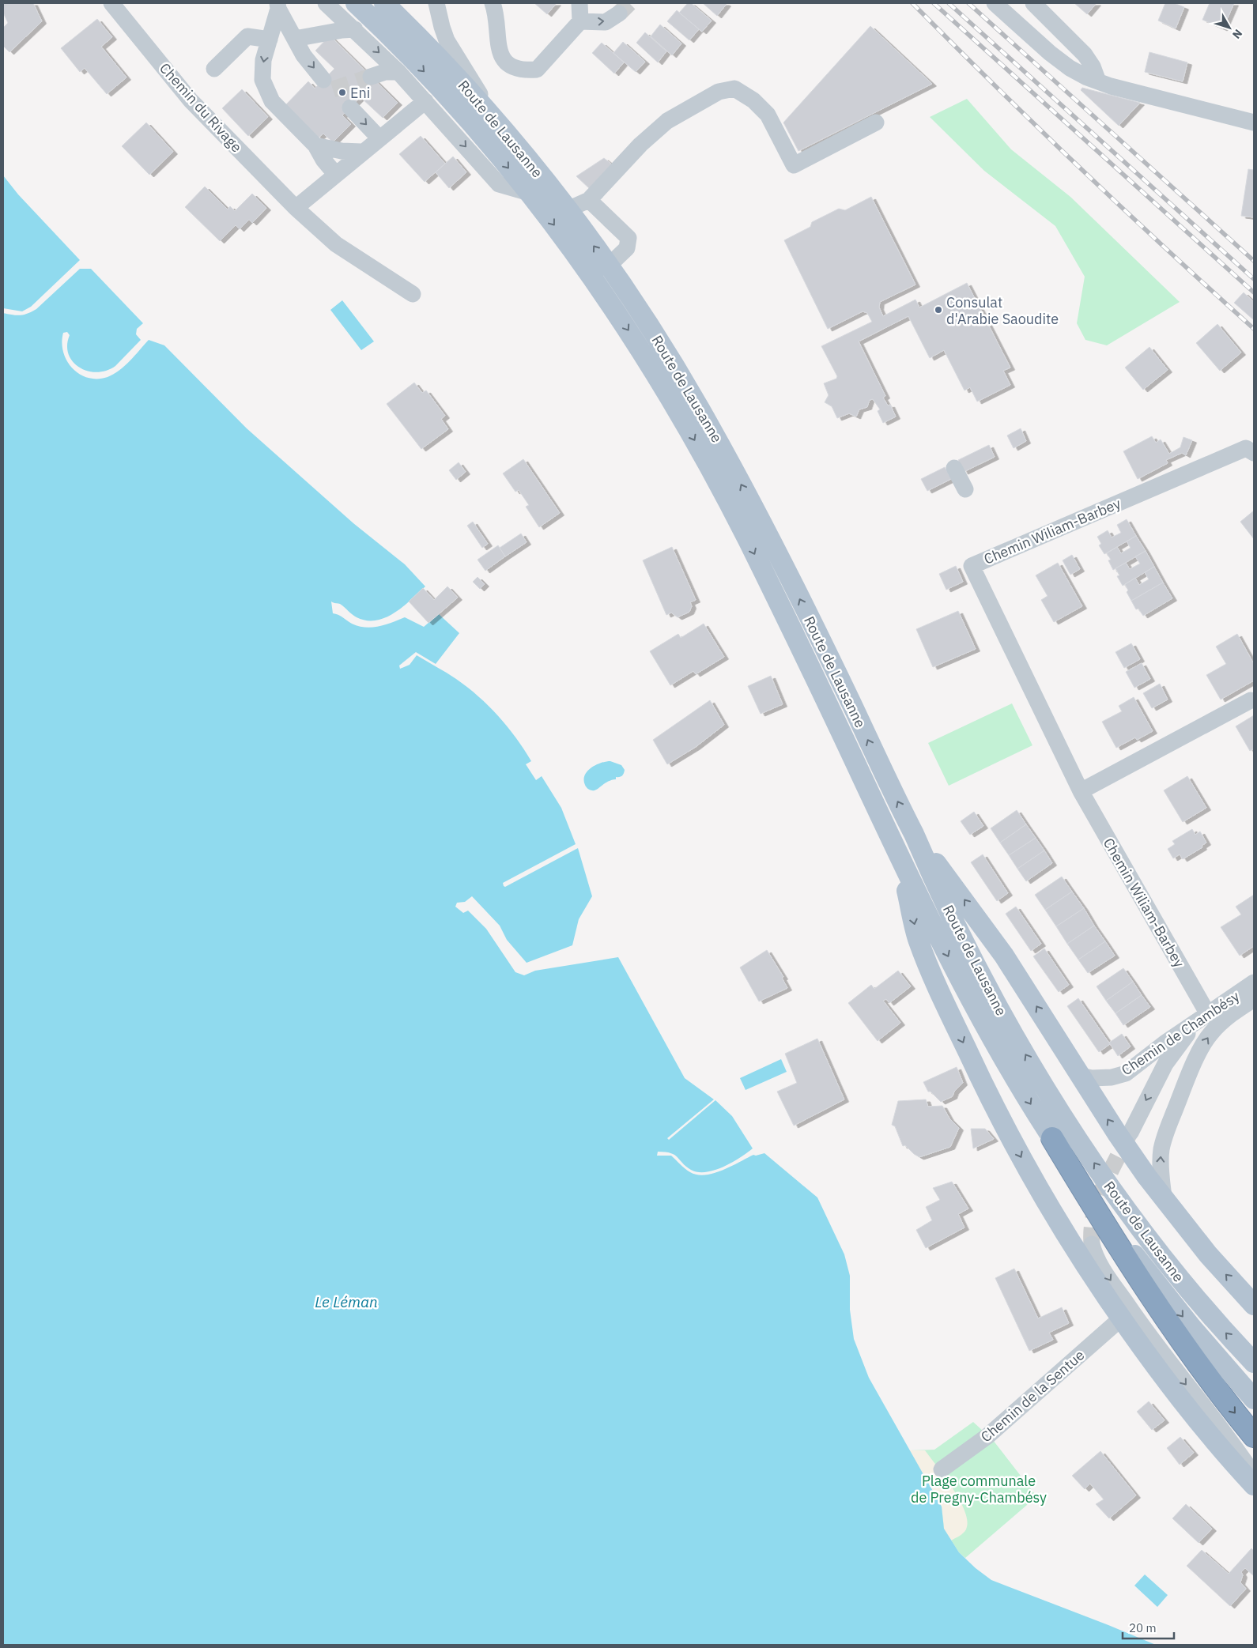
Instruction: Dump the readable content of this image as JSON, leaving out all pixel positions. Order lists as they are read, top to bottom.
{
  "streets": {
    "main road": ["Route de Lausanne"],
    "street": [
      "Chemin du Rivage",
      "Chemin Wiliam-Barbey",
      "Chemin de Chambésy",
      "Chemin de la Sentue"
    ]
  },
  "crossings": [
    ["Chemin Wiliam-Barbey", "Chemin de Chambésy"]
  ],
  "water": ["Le Léman"],
  "parks": ["Plage communale de Pregny-Chambésy"],
  "places": ["Eni", "Consulat d'Arabie Saoudite"],
  "scale_bar": "20 m",
  "north": "bottom right"
}
